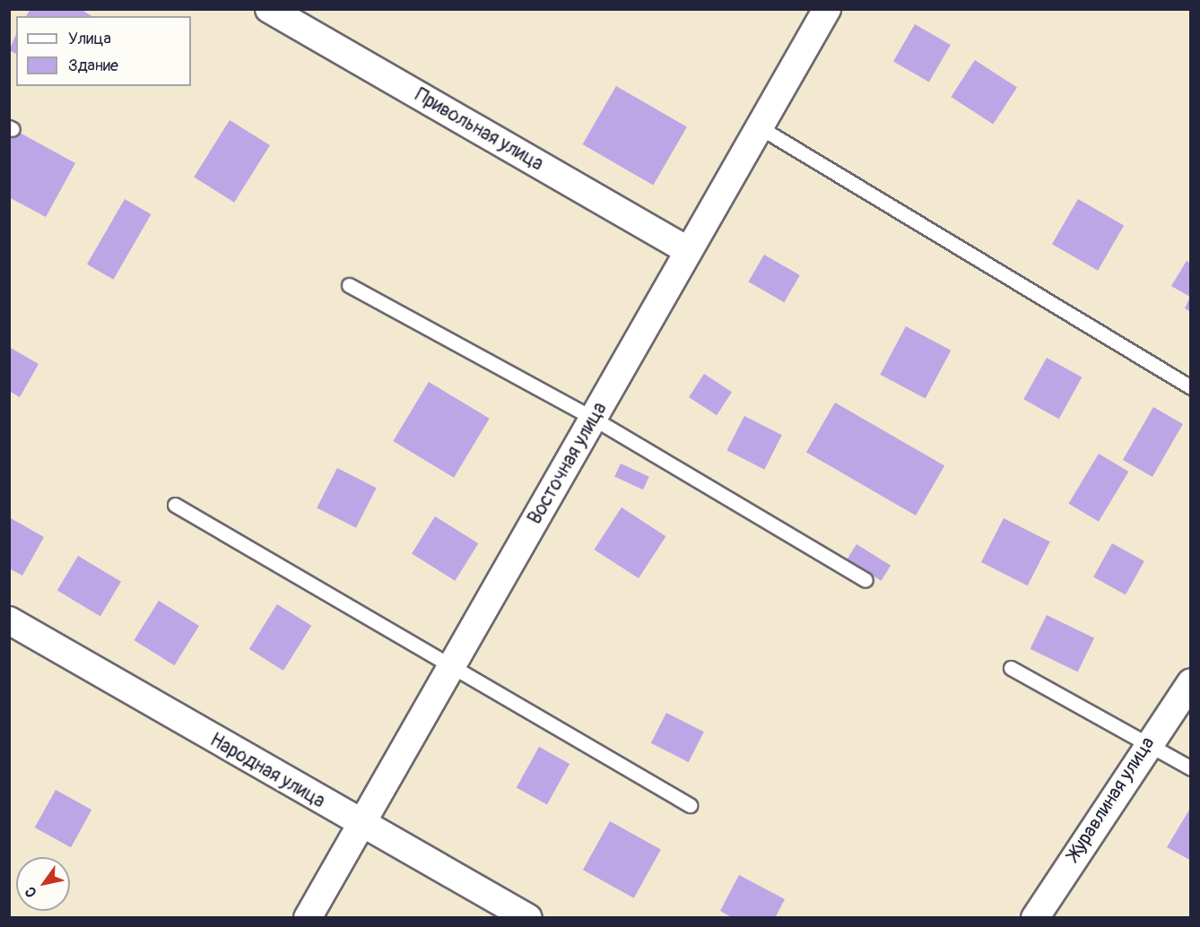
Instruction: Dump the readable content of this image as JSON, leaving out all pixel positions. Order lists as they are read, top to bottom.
{
  "streets": {
    "street": [
      "Привольная улица",
      "Восточная улица",
      "Народная улица",
      "Журавлиная улица"
    ]
  },
  "crossings": [
    ["Привольная улица", "Восточная улица"],
    ["Восточная улица", "Народная улица"]
  ],
  "legend": ["Улица", "Здание"],
  "north": "bottom left"
}
